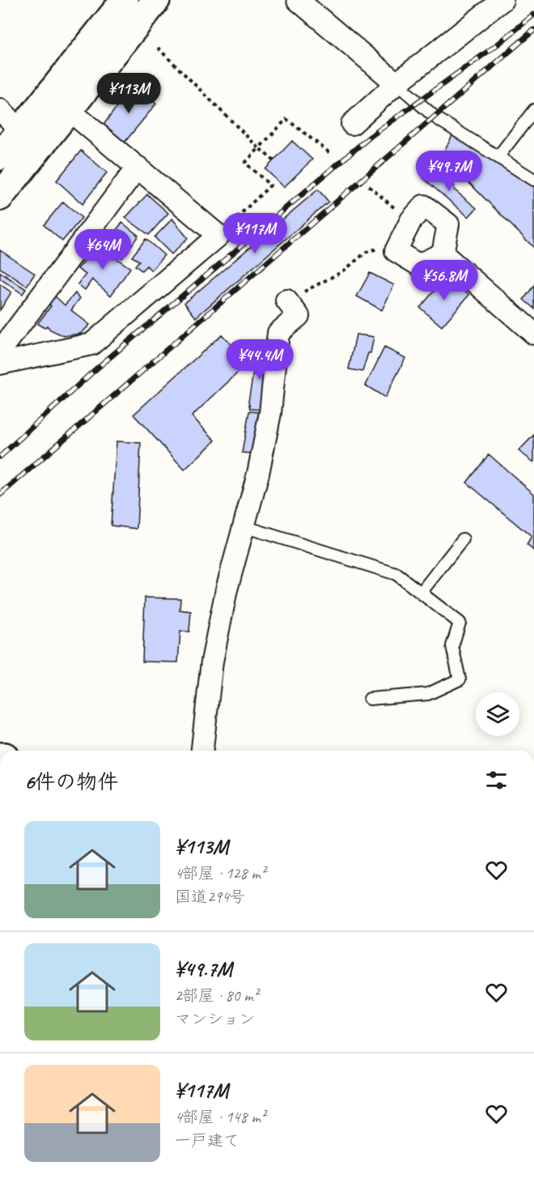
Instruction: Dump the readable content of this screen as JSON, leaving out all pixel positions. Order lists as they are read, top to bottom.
{
  "page": {
    "price": [
      "¥113M",
      "¥49.7M",
      "¥117M",
      "¥64M",
      "¥56.8M",
      "¥44.4M"
    ],
    "heading": "6件の物件",
    "list": [
      {
        "name": "¥113M",
        "note": "4部屋 · 128 m² · 国道294号"
      },
      {
        "name": "¥49.7M",
        "note": "2部屋 · 80 m² · マンション"
      },
      {
        "name": "¥117M",
        "note": "4部屋 · 148 m² · 一戸建て"
      }
    ]
  }
}
